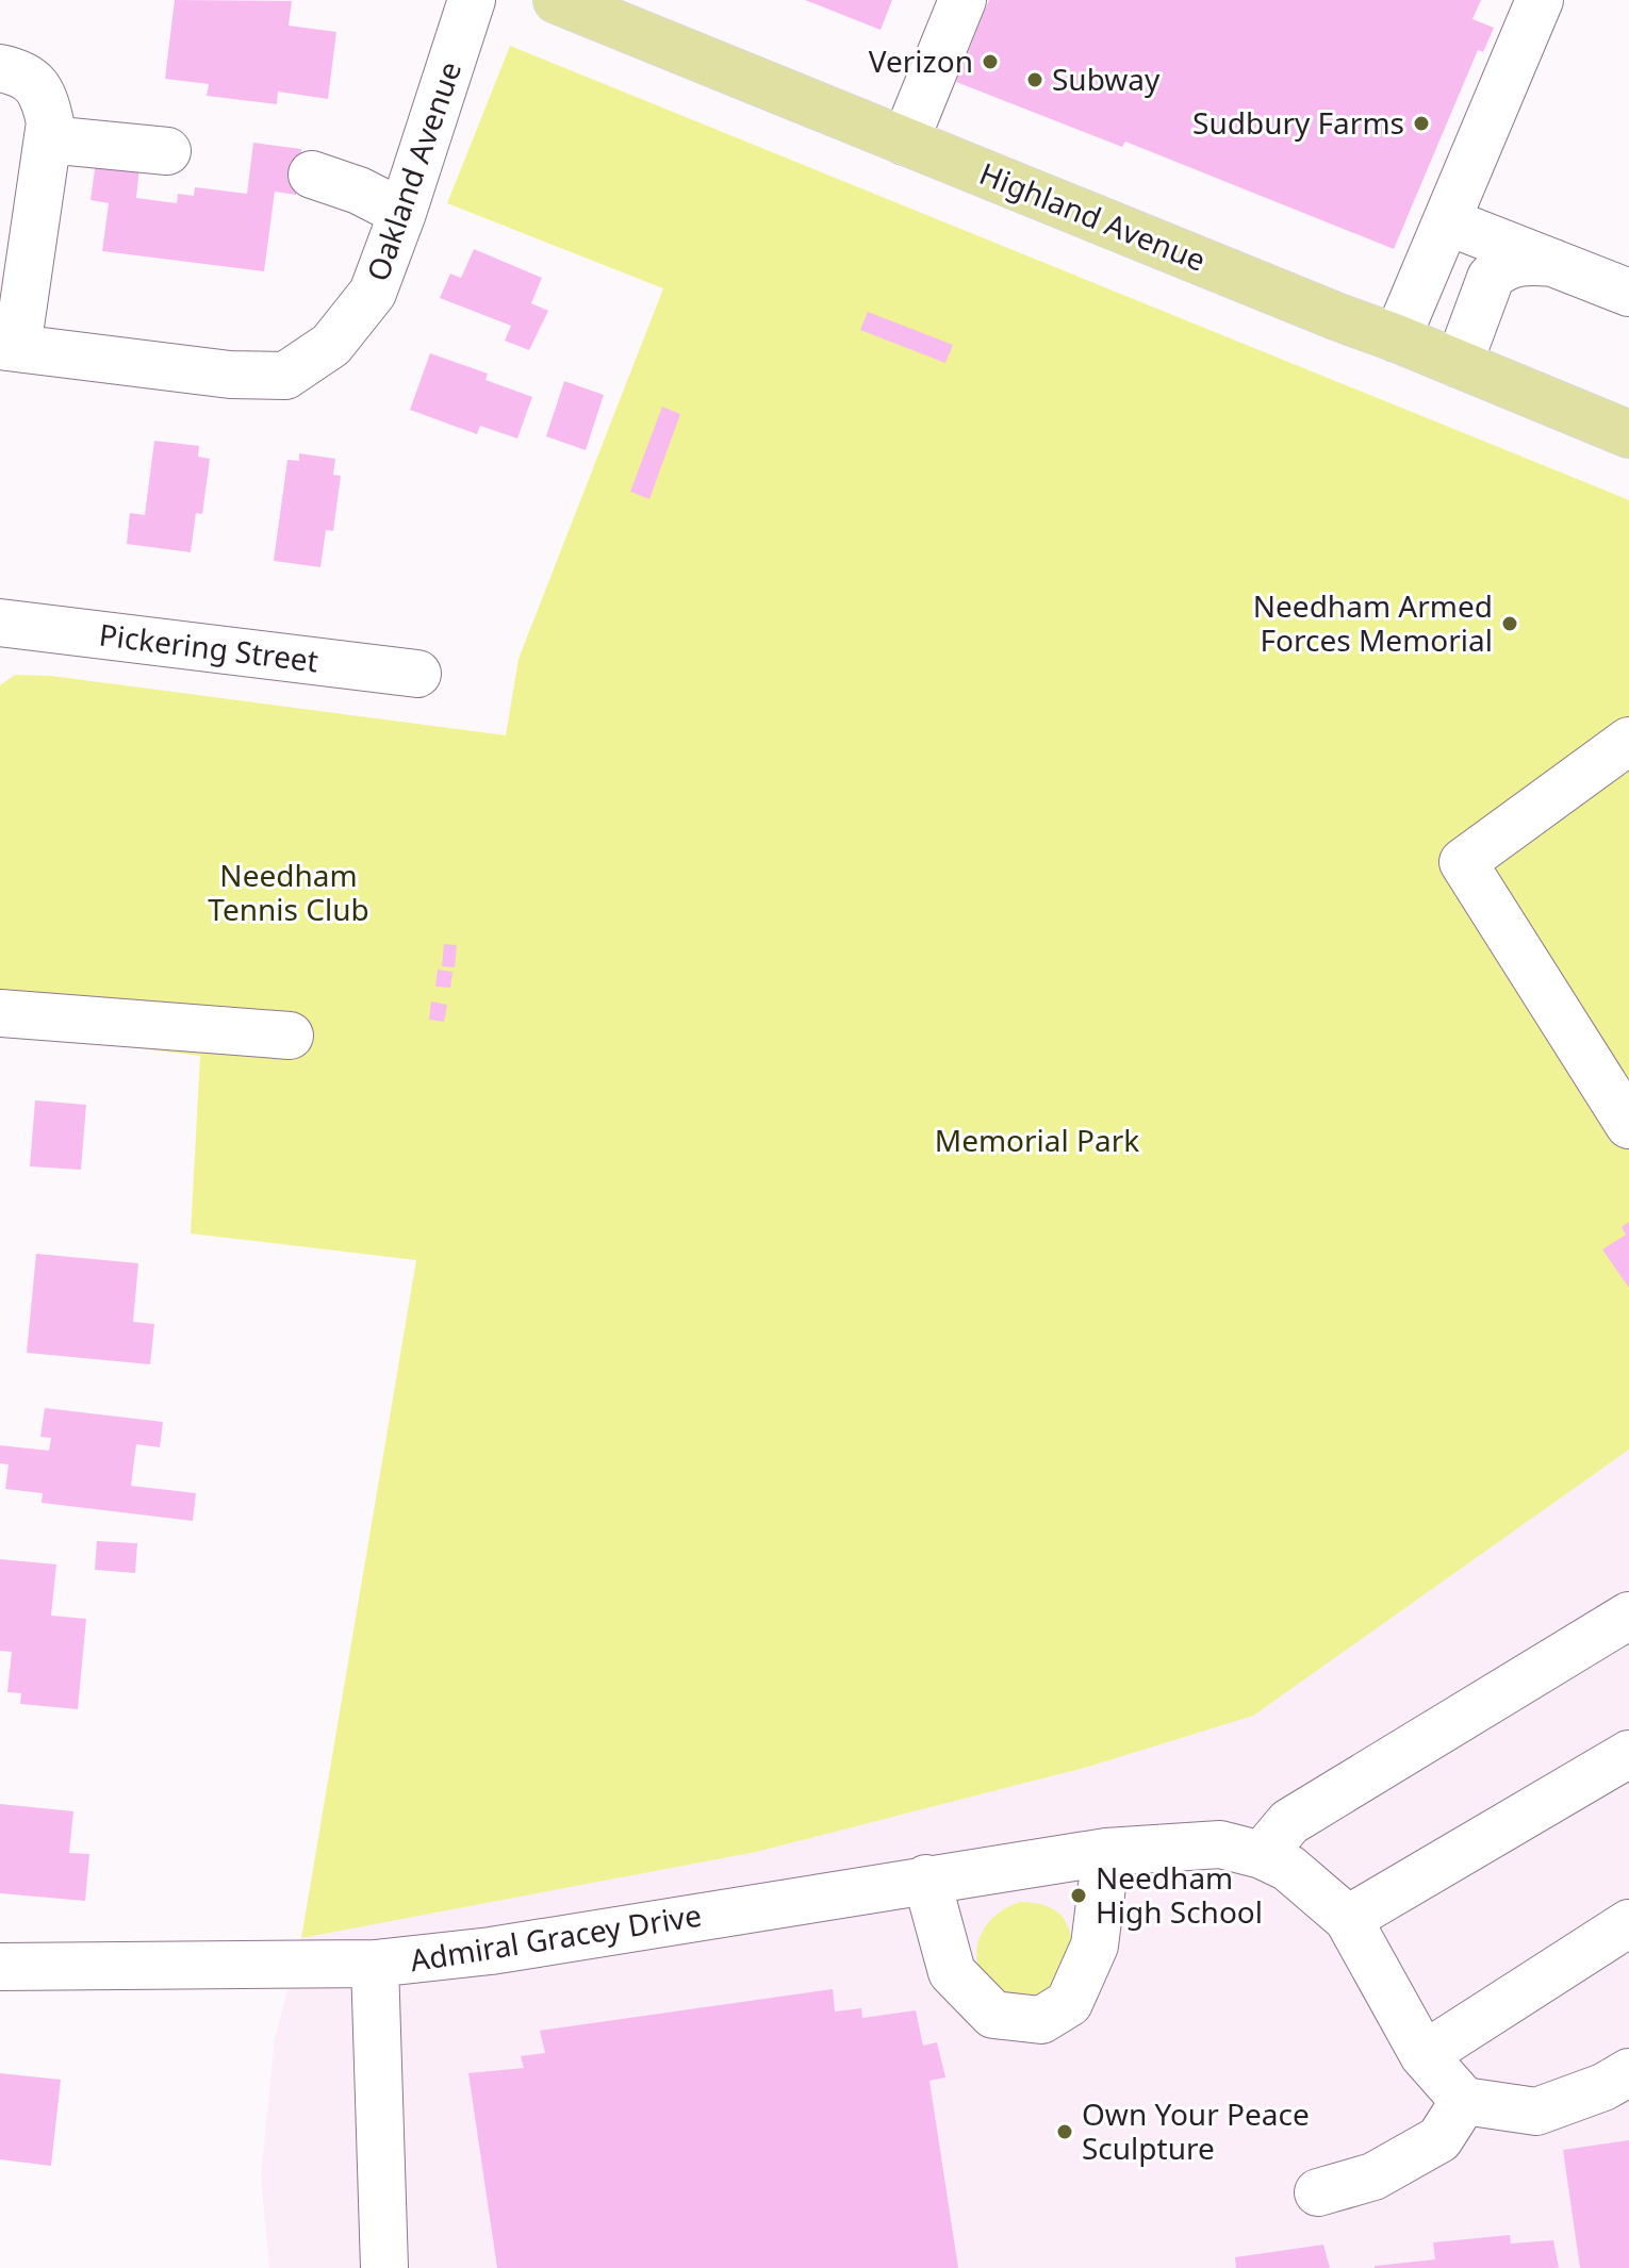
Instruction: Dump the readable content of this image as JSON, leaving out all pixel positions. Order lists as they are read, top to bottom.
{
  "streets": {
    "main road": ["Highland Avenue"],
    "street": ["Oakland Avenue", "Pickering Street", "Admiral Gracey Drive"]
  },
  "parks": ["Needham Tennis Club", "Memorial Park"],
  "places": [
    "Verizon",
    "Subway",
    "Sudbury Farms",
    "Needham Armed Forces Memorial",
    "Needham High School",
    "Own Your Peace Sculpture"
  ]
}
